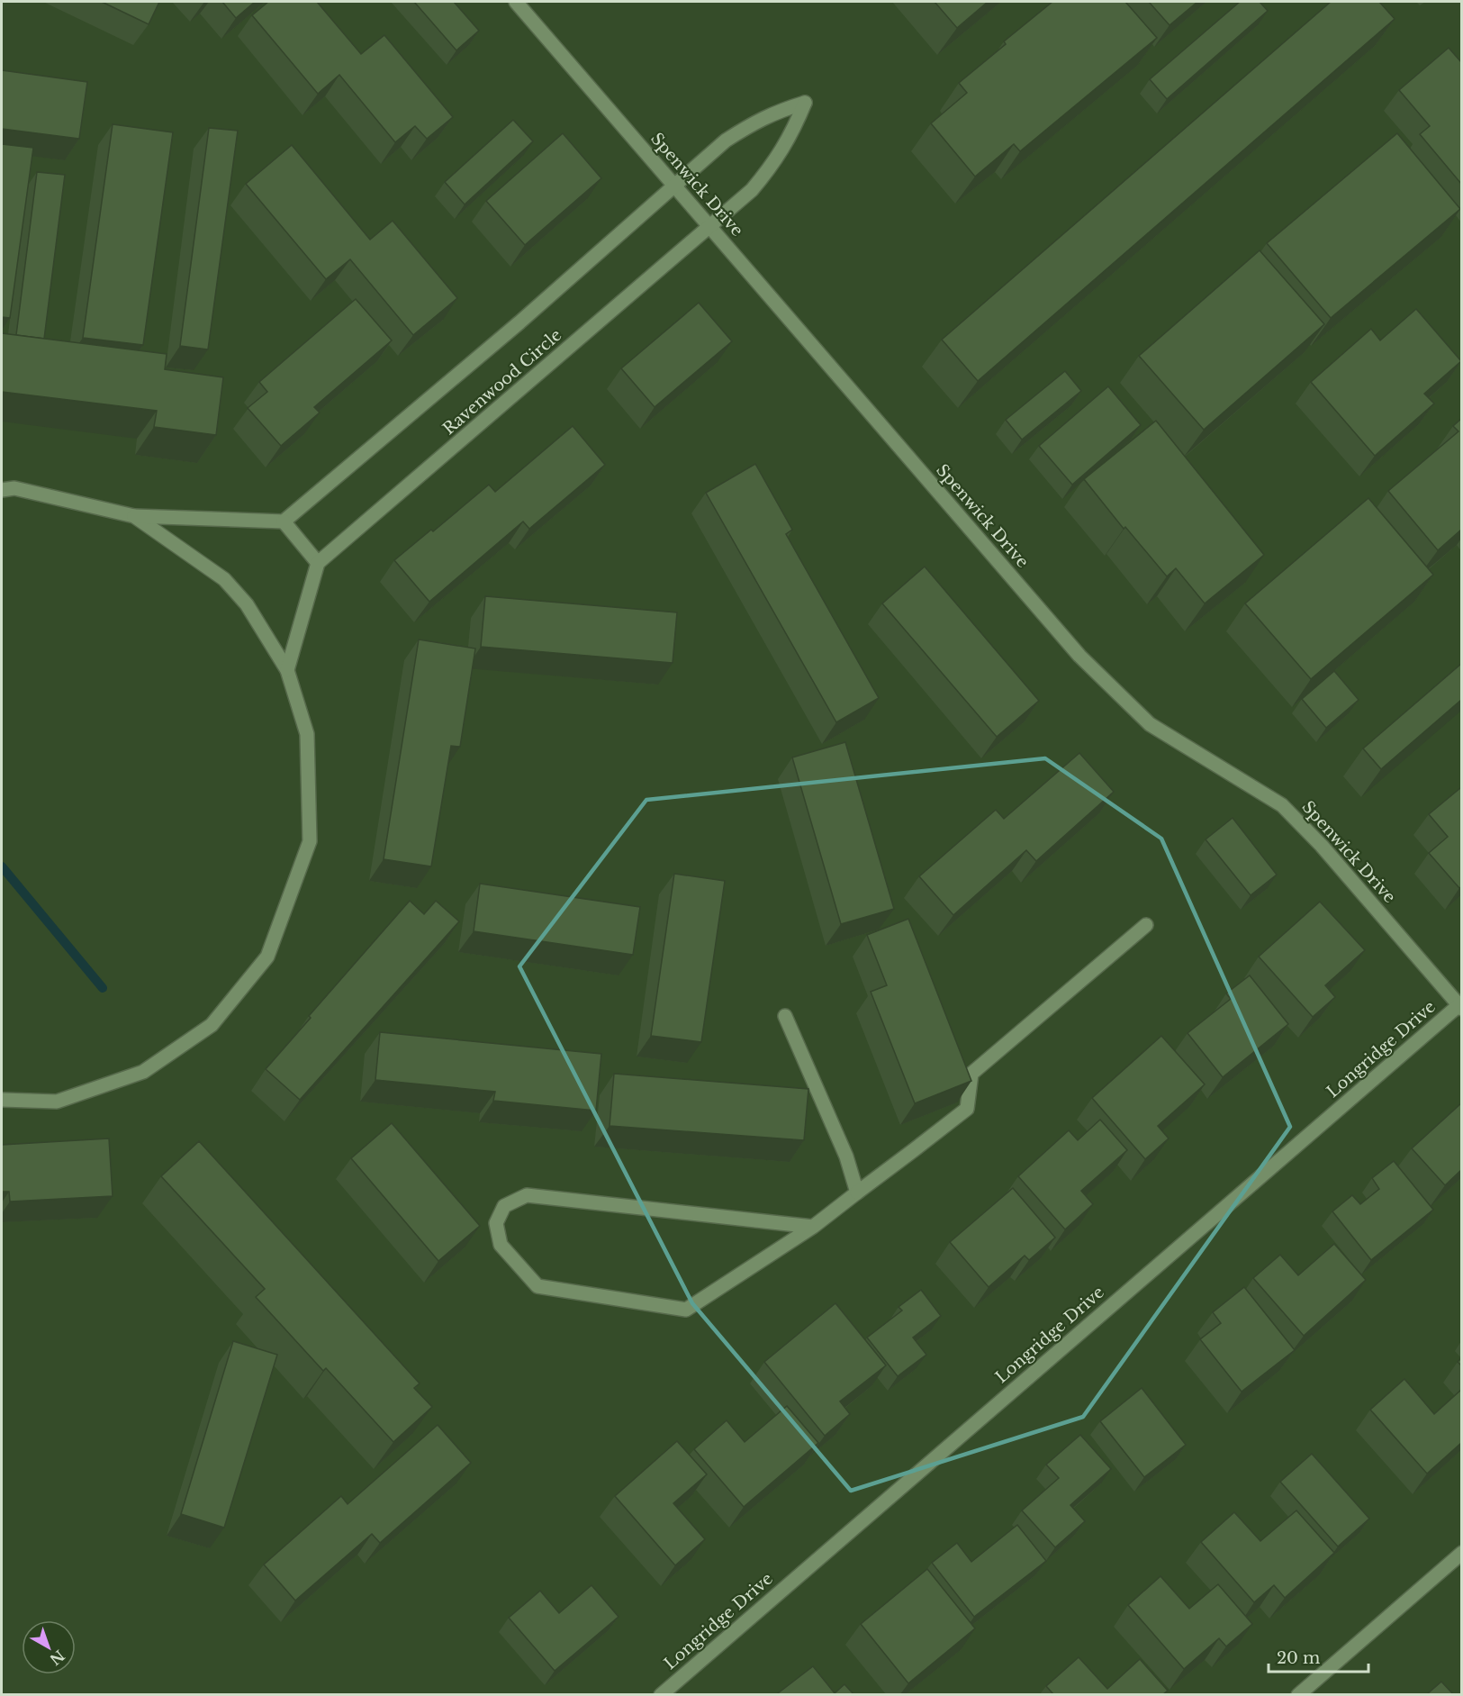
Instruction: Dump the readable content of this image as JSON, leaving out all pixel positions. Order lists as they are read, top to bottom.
{
  "streets": {
    "street": ["Spenwick Drive", "Ravenwood Circle", "Longridge Drive"]
  },
  "crossings": [
    ["Spenwick Drive", "Ravenwood Circle"],
    ["Spenwick Drive", "Longridge Drive"]
  ],
  "scale_bar": "20 m",
  "north": "bottom right"
}
